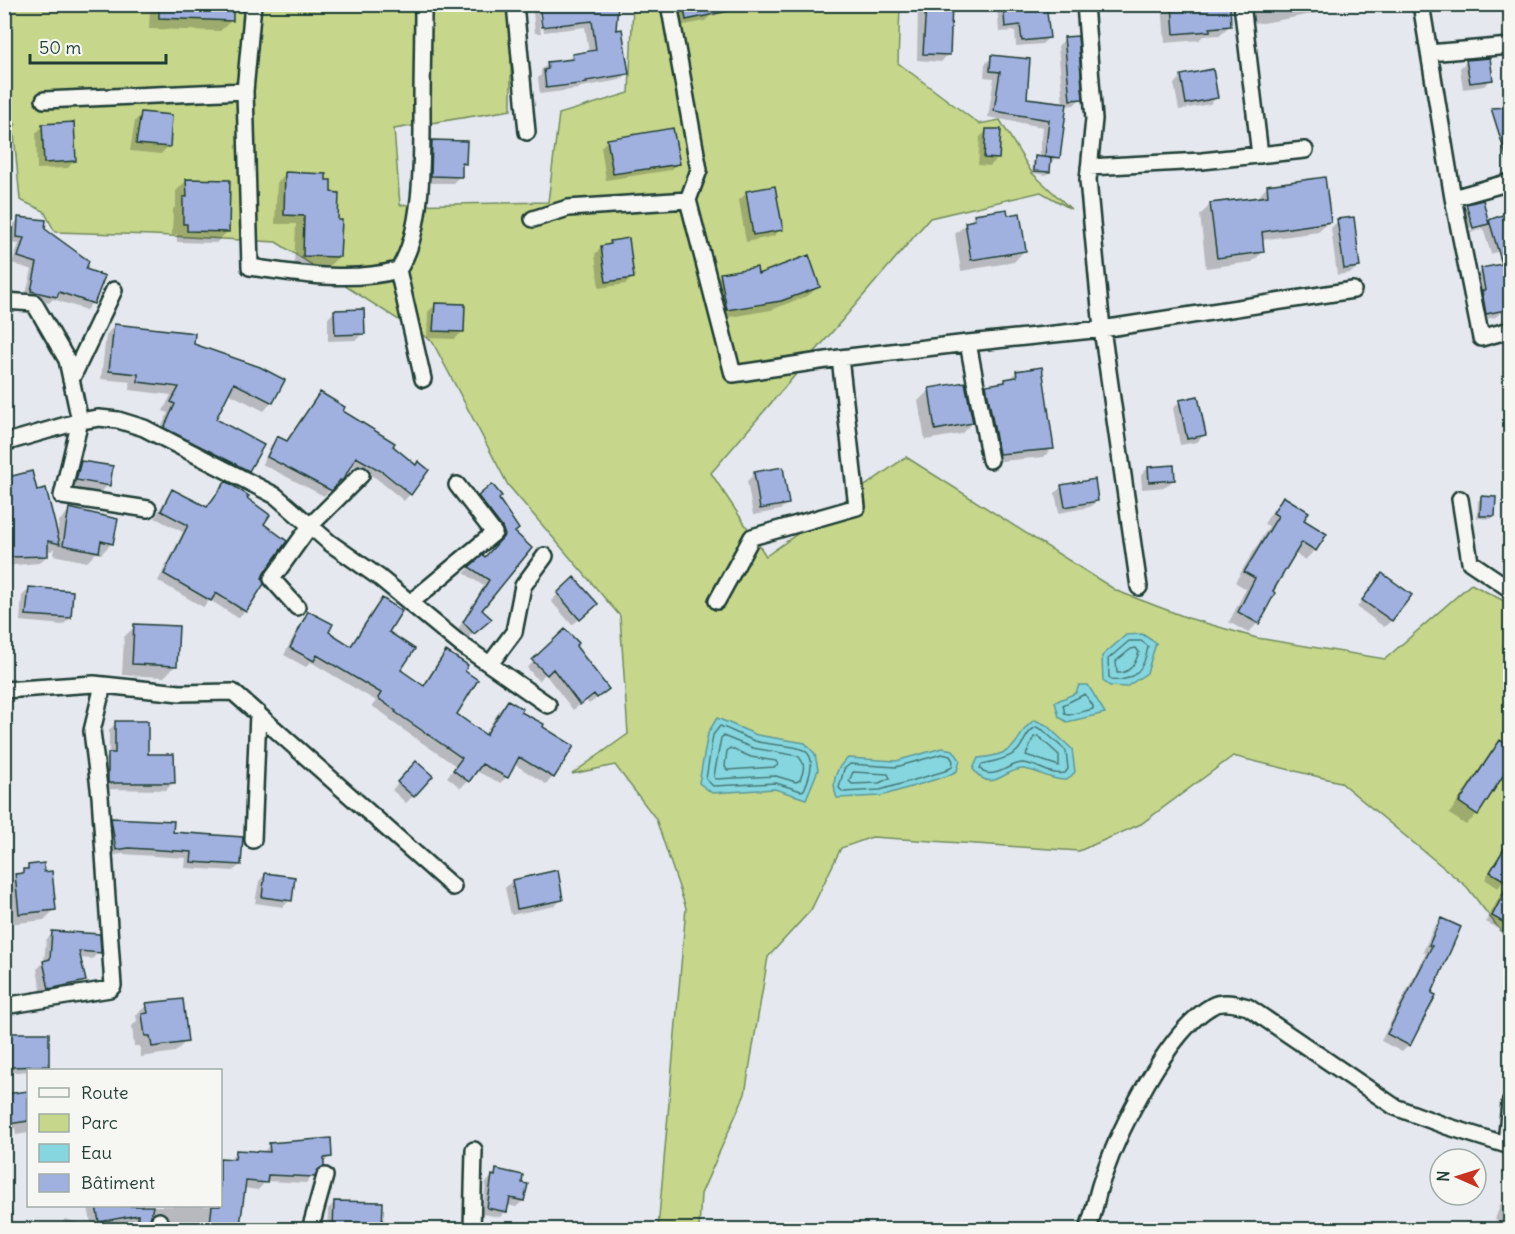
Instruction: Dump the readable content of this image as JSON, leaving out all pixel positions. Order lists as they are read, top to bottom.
{
  "legend": [
    "Route",
    "Parc",
    "Eau",
    "Bâtiment"
  ],
  "scale_bar": "50 m",
  "north": "left"
}
